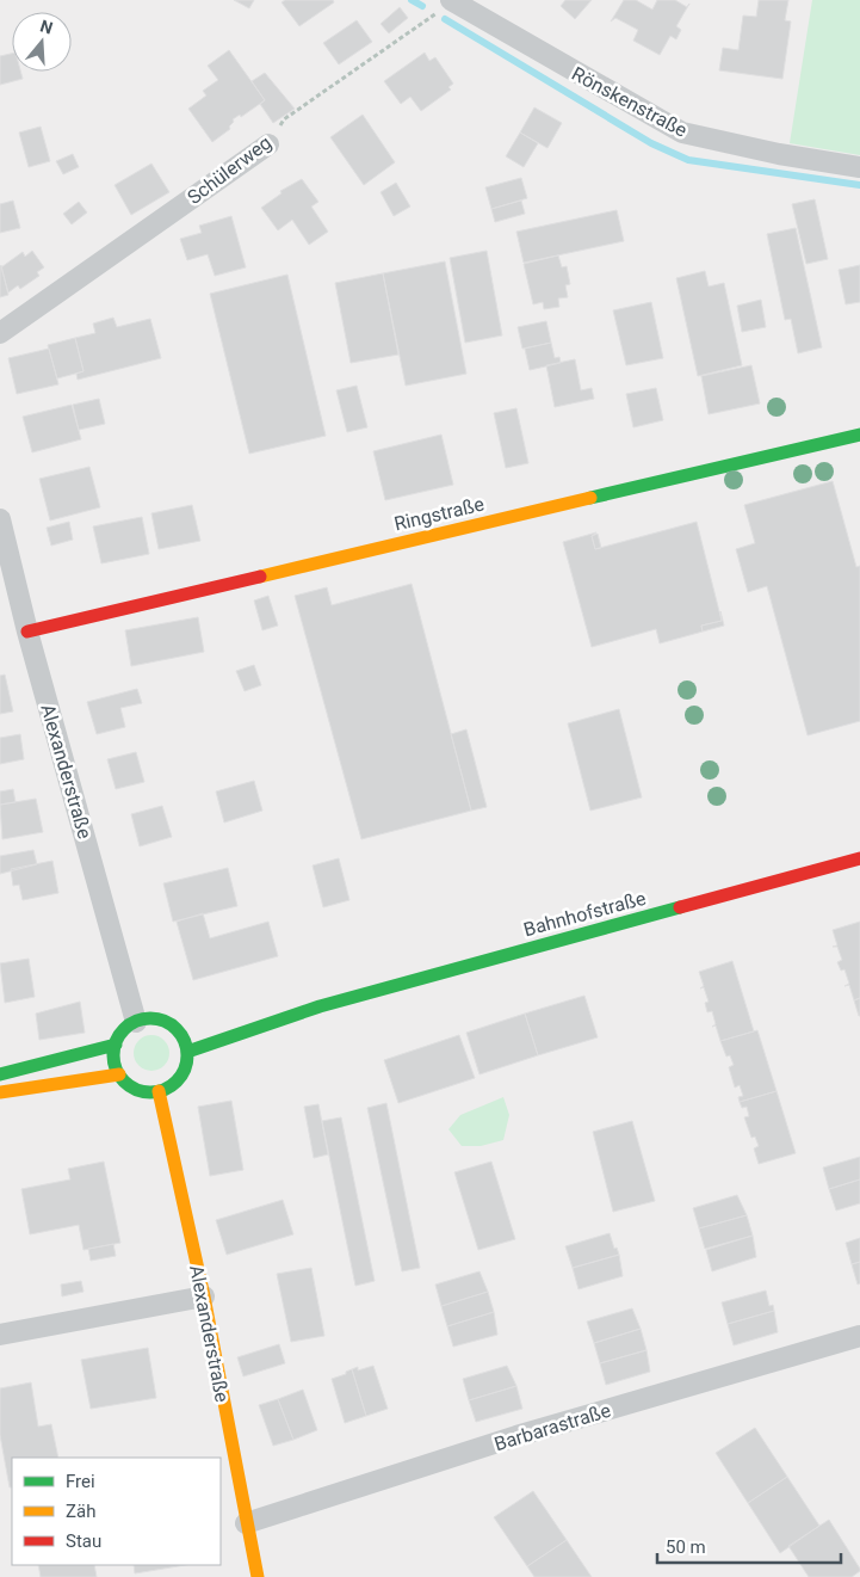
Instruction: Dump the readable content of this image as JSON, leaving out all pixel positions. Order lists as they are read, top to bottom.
{
  "streets": {
    "street": [
      "Rönskenstraße",
      "Schülerweg",
      "Ringstraße",
      "Alexanderstraße",
      "Bahnhofstraße",
      "Barbarastraße"
    ]
  },
  "crossings": [
    ["Rönskenstraße", "Schülerweg"],
    ["Ringstraße", "Alexanderstraße"],
    ["Alexanderstraße", "Bahnhofstraße"],
    ["Alexanderstraße", "Barbarastraße"]
  ],
  "legend": ["Frei", "Zäh", "Stau"],
  "scale_bar": "50 m",
  "north": "top"
}
